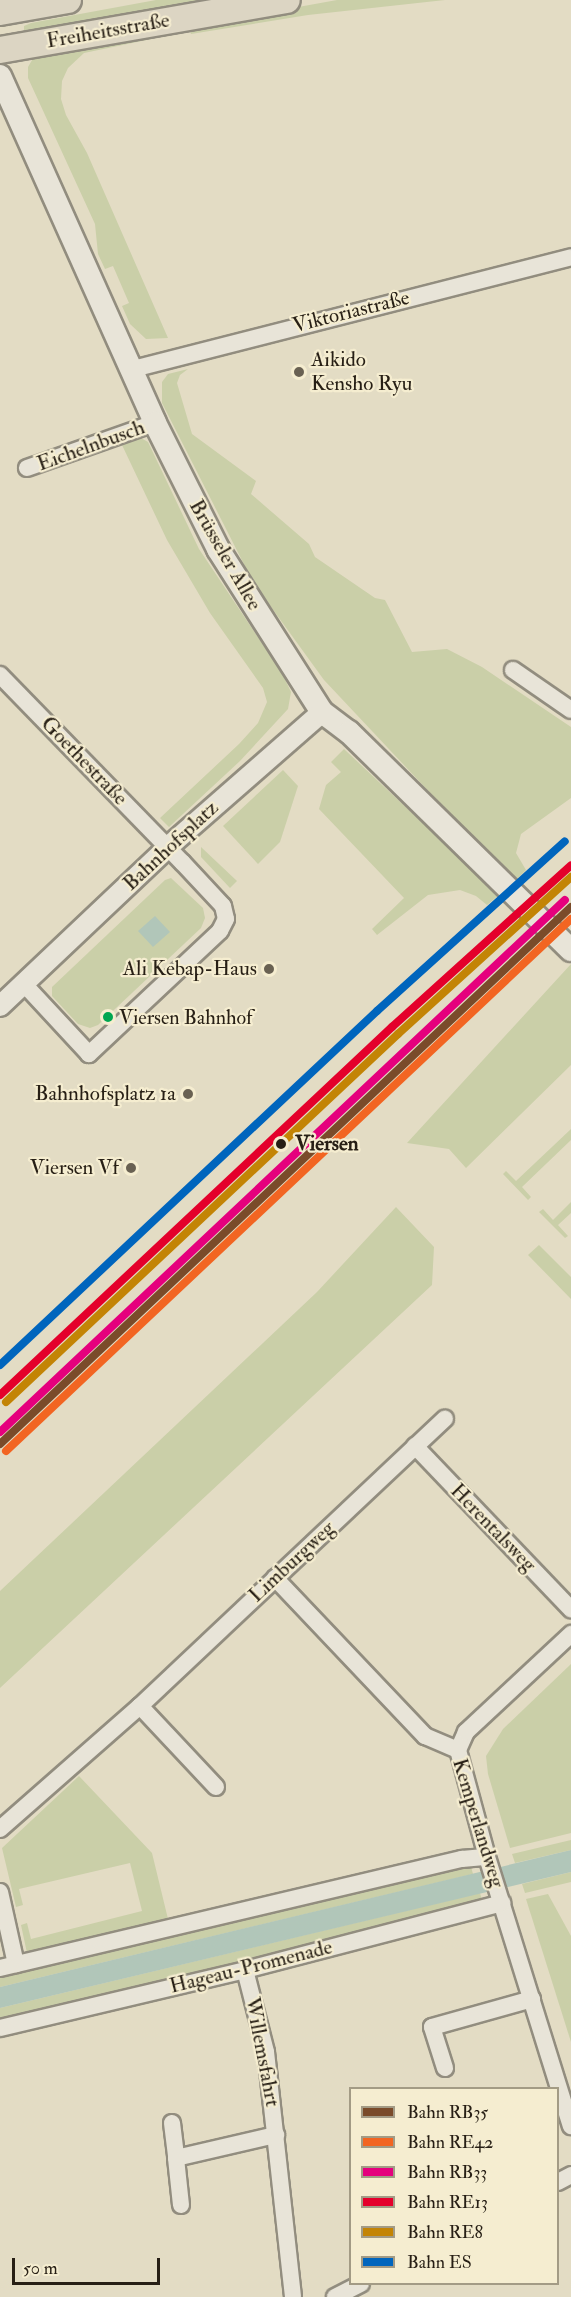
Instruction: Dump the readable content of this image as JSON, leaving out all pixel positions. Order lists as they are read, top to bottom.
{
  "streets": {
    "main road": ["Freiheitsstraße", "Brüsseler Allee"],
    "street": [
      "Viktoriastraße",
      "Eichelnbusch",
      "Goethestraße",
      "Bahnhofsplatz",
      "Herentalsweg",
      "Limburgweg",
      "Kemperlandweg",
      "Hageau-Promenade",
      "Willemsfahrt"
    ]
  },
  "crossings": [
    ["Viktoriastraße", "Brüsseler Allee"],
    ["Eichelnbusch", "Brüsseler Allee"],
    ["Brüsseler Allee", "Bahnhofsplatz"],
    ["Goethestraße", "Bahnhofsplatz"],
    ["Herentalsweg", "Limburgweg"],
    ["Limburgweg", "Kemperlandweg"],
    ["Kemperlandweg", "Hageau-Promenade"],
    ["Hageau-Promenade", "Willemsfahrt"]
  ],
  "places": [
    "Aikido Kensho Ryu",
    "Ali Kebap-Haus",
    "Viersen Bahnhof",
    "Bahnhofsplatz 1a",
    "Viersen",
    "Viersen Vf"
  ],
  "lines": [
    "rail line ES",
    "rail line RE13",
    "rail line RE8",
    "rail line RB33",
    "rail line RB35",
    "rail line RE42"
  ],
  "legend": [
    "Bahn RB35",
    "Bahn RE42",
    "Bahn RB33",
    "Bahn RE13",
    "Bahn RE8",
    "Bahn ES"
  ],
  "scale_bar": "50 m"
}
